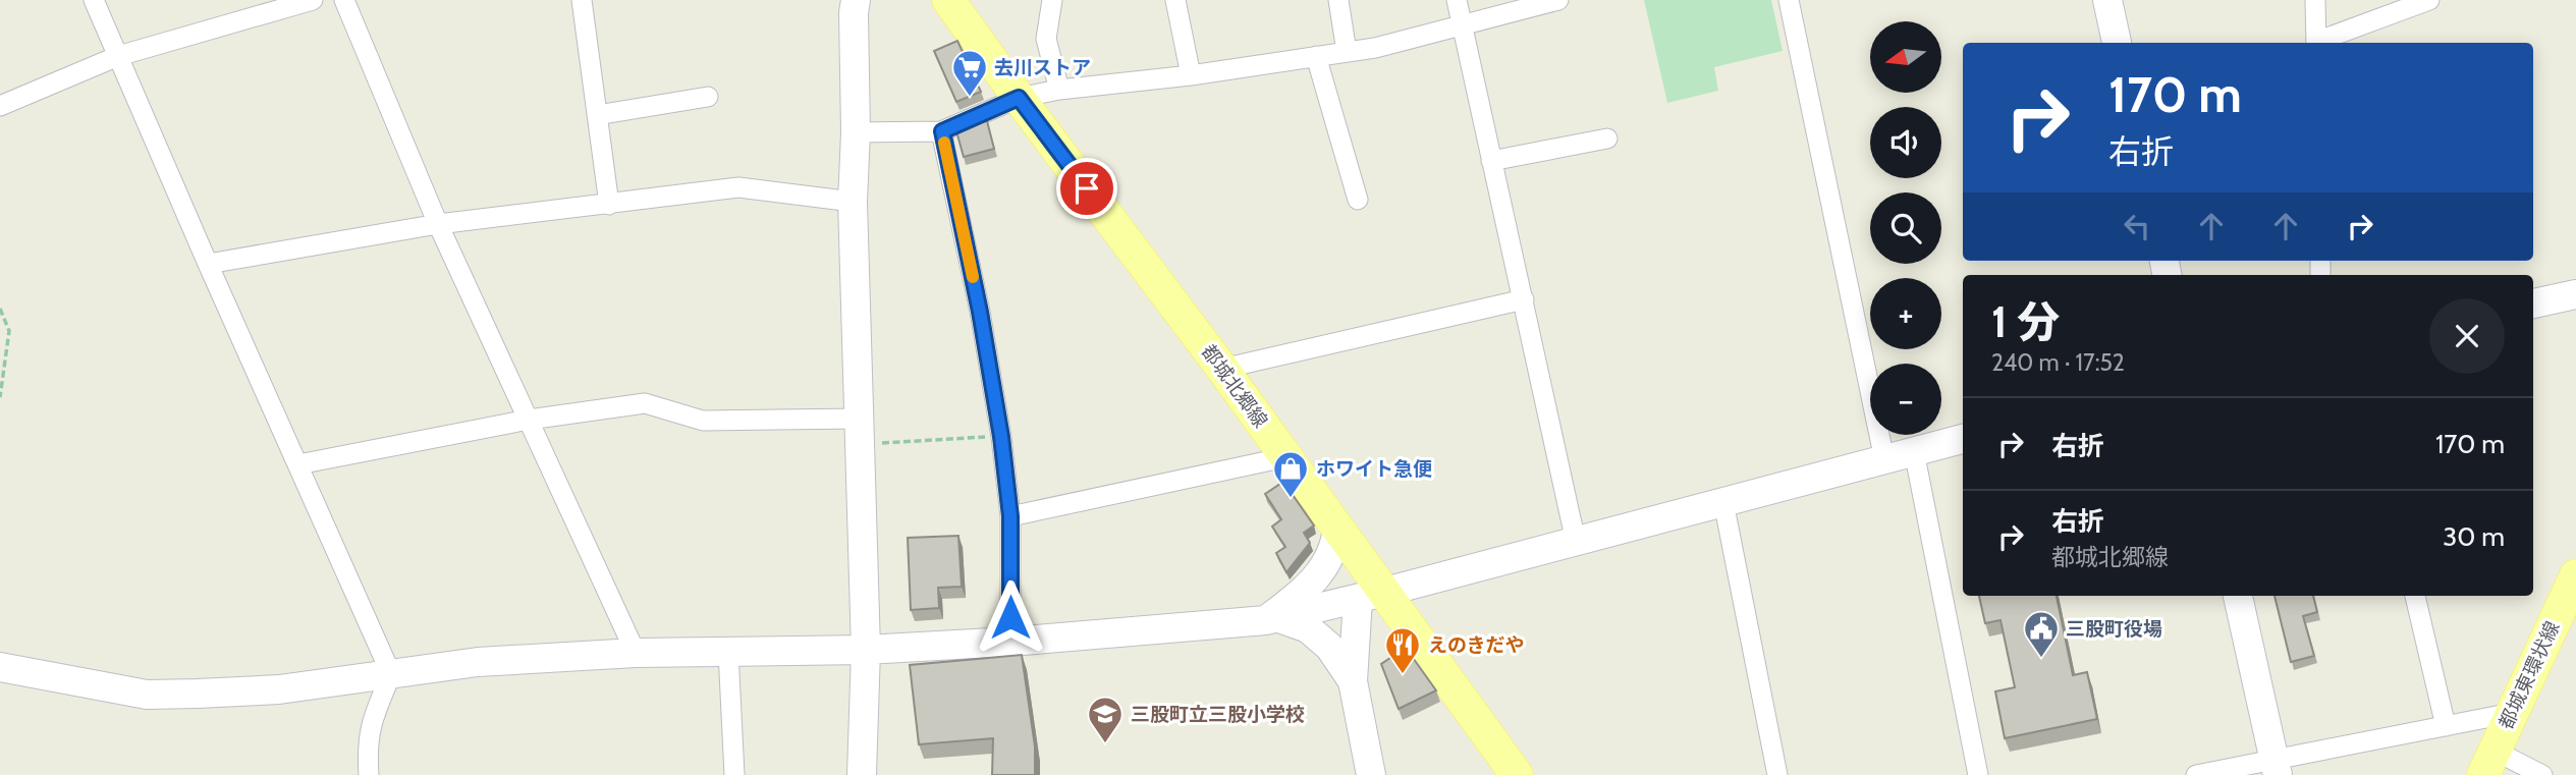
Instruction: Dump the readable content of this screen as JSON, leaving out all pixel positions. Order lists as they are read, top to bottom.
{
  "streets": {
    "main road": ["都城北郷線", "都城東環状線"]
  },
  "places": {
    "supermarket": ["去川ストア"],
    "shop": ["ホワイト急便"],
    "public building": ["三股町役場"],
    "restaurant": ["えのきだや"],
    "school or university": ["三股町立三股小学校"]
  },
  "north": "left",
  "page": {
    "map_buttons": ["+", "−"],
    "turn": ["170 m", "右折"],
    "heading": ["1 分", "240 m · 17:52"],
    "list": [
      {
        "name": "右折",
        "value": "170 m"
      },
      {
        "name": "右折",
        "note": "都城北郷線",
        "value": "30 m"
      }
    ]
  }
}
